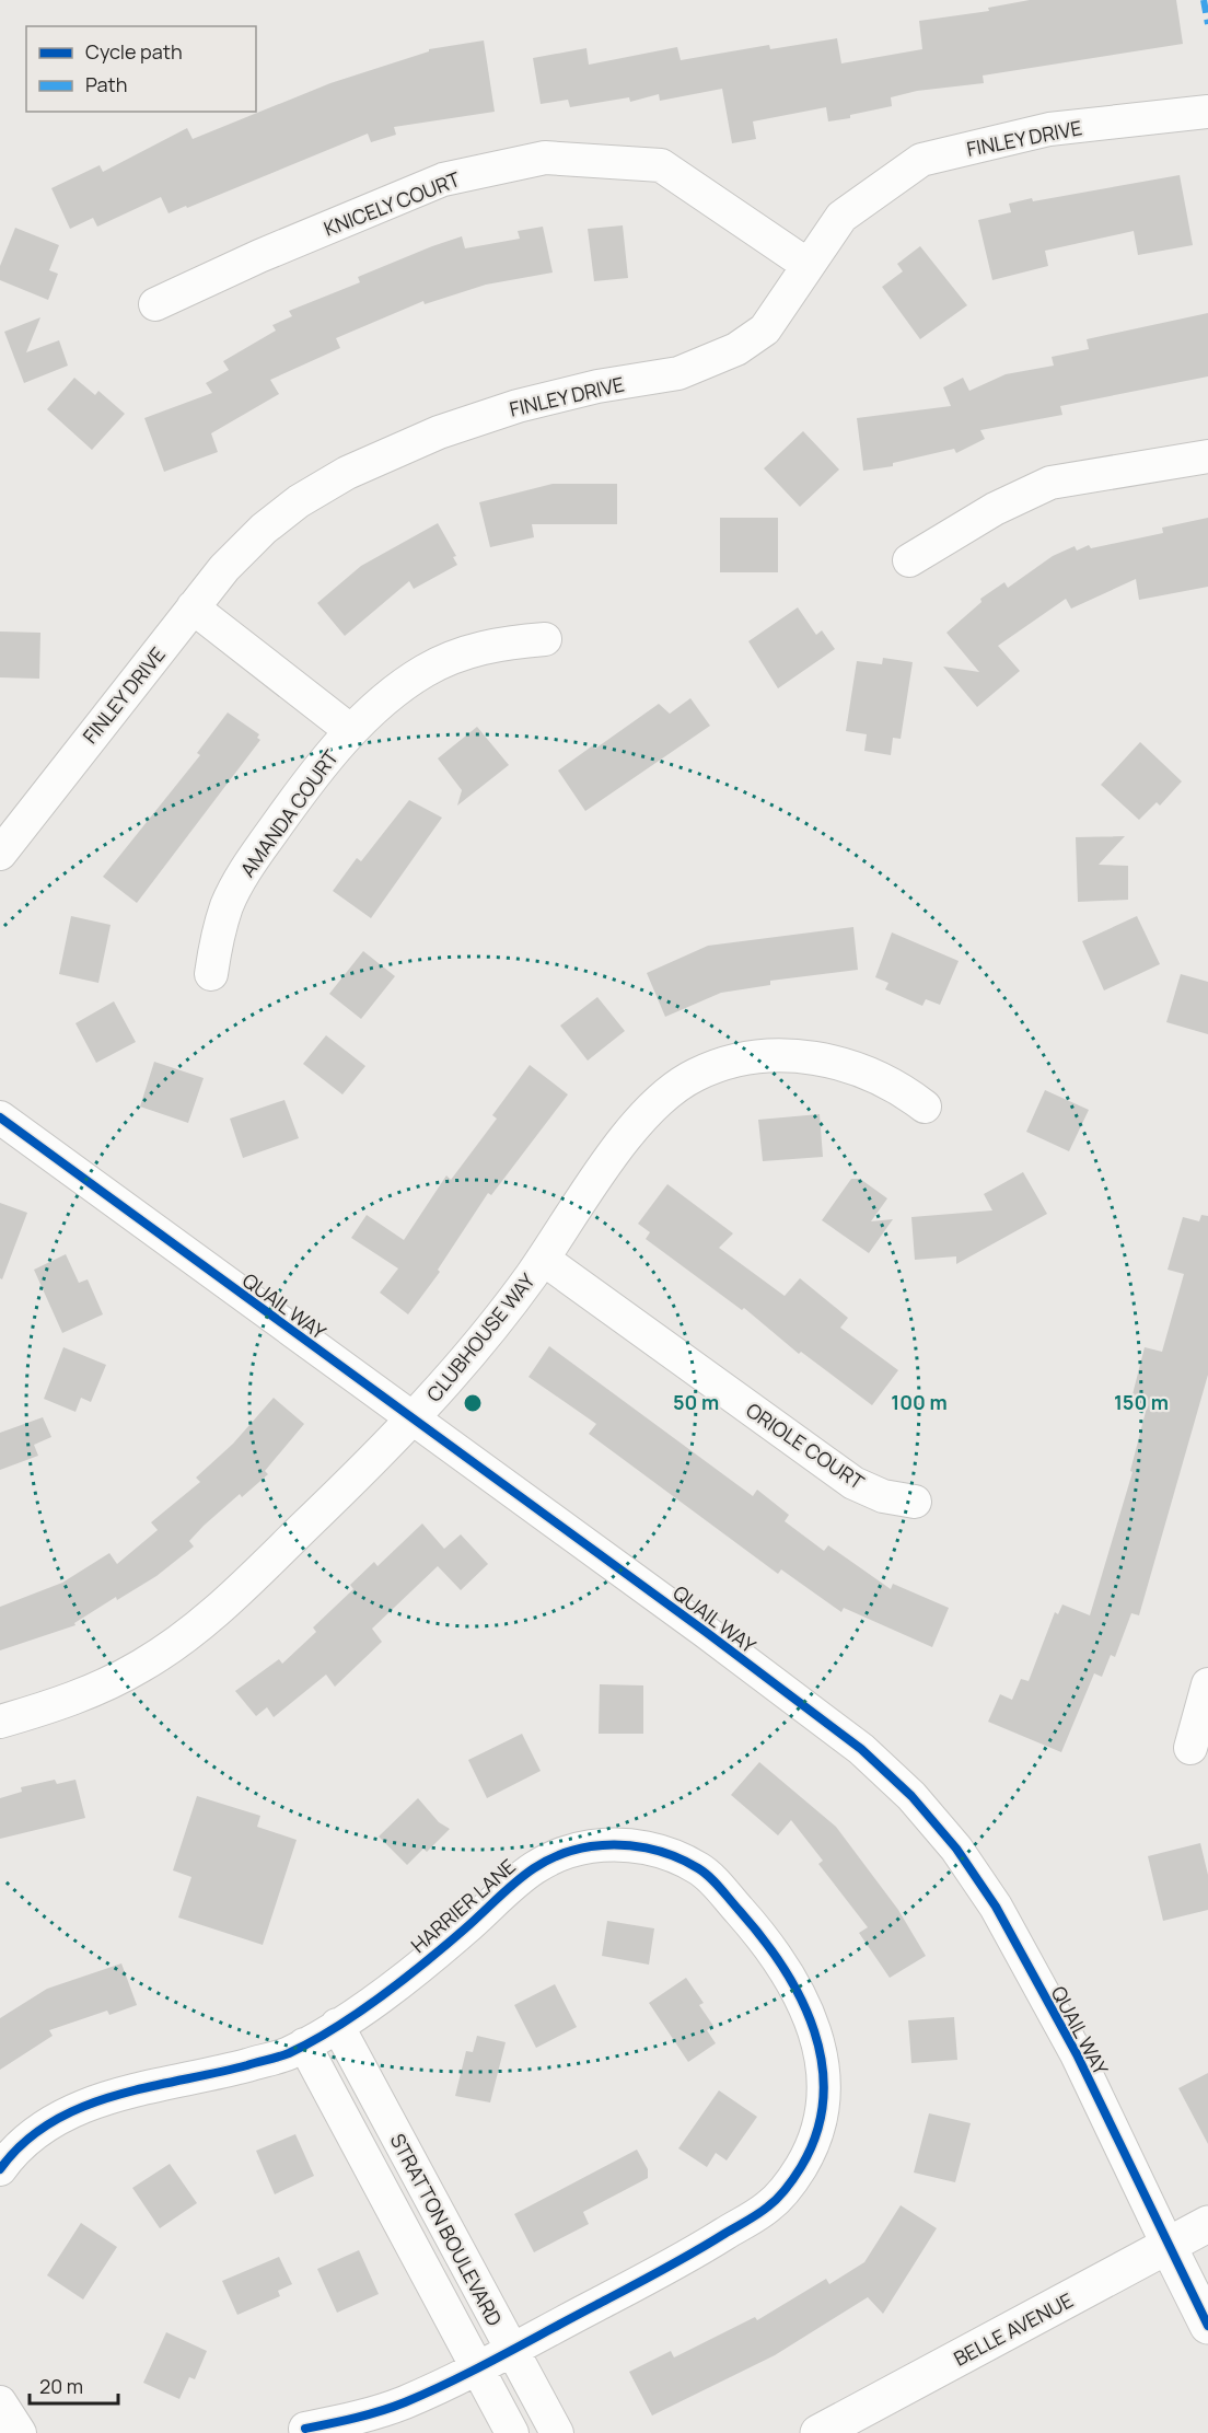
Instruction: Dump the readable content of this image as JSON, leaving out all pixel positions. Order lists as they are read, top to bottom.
{
  "streets": {
    "street": [
      "FINLEY DRIVE",
      "KNICELY COURT",
      "AMANDA COURT",
      "QUAIL WAY",
      "CLUBHOUSE WAY",
      "ORIOLE COURT",
      "HARRIER LANE",
      "STRATTON BOULEVARD",
      "BELLE AVENUE"
    ]
  },
  "crossings": [
    ["FINLEY DRIVE", "KNICELY COURT"],
    ["FINLEY DRIVE", "AMANDA COURT"],
    ["QUAIL WAY", "CLUBHOUSE WAY"],
    ["QUAIL WAY", "BELLE AVENUE"],
    ["CLUBHOUSE WAY", "ORIOLE COURT"],
    ["HARRIER LANE", "STRATTON BOULEVARD"]
  ],
  "legend": ["Cycle path", "Path"],
  "scale_bar": "20 m",
  "rings": ["50 m", "100 m", "150 m"]
}
